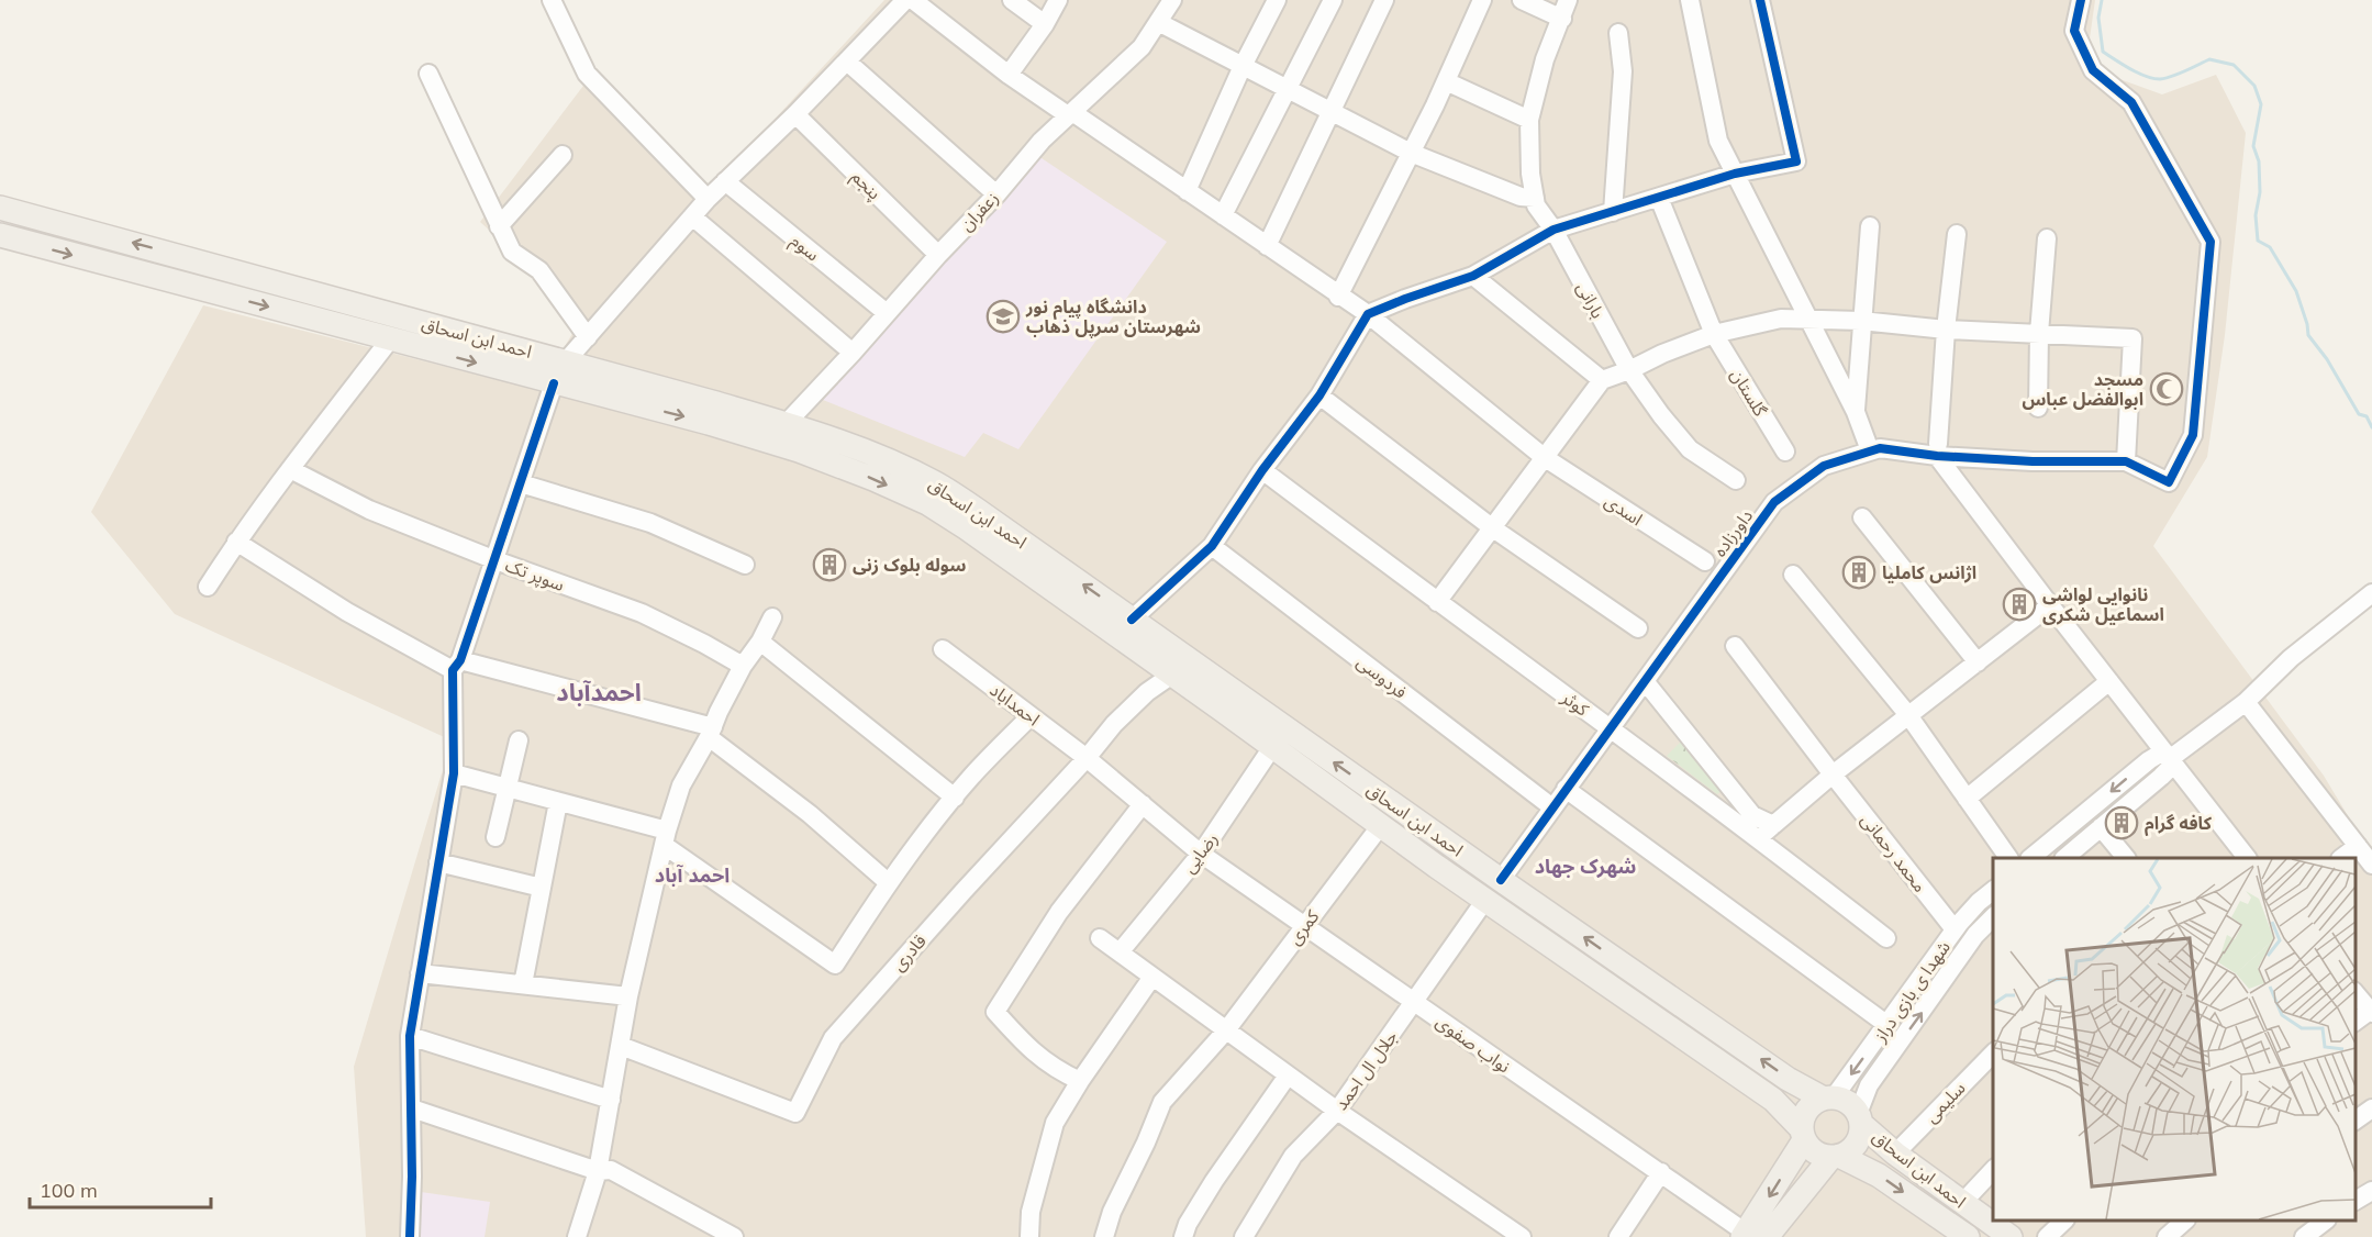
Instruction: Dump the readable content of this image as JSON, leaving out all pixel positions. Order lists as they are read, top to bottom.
{
  "streets": {
    "main road": ["احمد ابن اسحاق"],
    "street": [
      "پنجم",
      "زعفران",
      "سوم",
      "بارانی",
      "گلستان",
      "اسدی",
      "داورزاده",
      "سوپر تک",
      "فردوسی",
      "کوثر",
      "احمداباد",
      "رضایی",
      "محمد رحمانی",
      "کمری",
      "قادری",
      "شهدا ی بازی دراز",
      "نواب صفوی",
      "جلال ال احمد",
      "سلیمی"
    ]
  },
  "crossings": [
    ["پنجم", "زعفران"],
    ["زعفران", "سوم"],
    ["زعفران", "احمد ابن اسحاق"],
    ["زعفران", "اسدی"],
    ["احمد ابن اسحاق", "داورزاده"],
    ["احمد ابن اسحاق", "رضایی"],
    ["احمد ابن اسحاق", "کمری"],
    ["احمد ابن اسحاق", "قادری"],
    ["احمد ابن اسحاق", "شهدا ی بازی دراز"],
    ["احمد ابن اسحاق", "جلال ال احمد"],
    ["احمد ابن اسحاق", "سلیمی"],
    ["داورزاده", "فردوسی"],
    ["داورزاده", "کوثر"],
    ["احمداباد", "قادری"],
    ["احمداباد", "نواب صفوی"],
    ["رضایی", "نواب صفوی"],
    ["محمد رحمانی", "شهدا ی بازی دراز"],
    ["کمری", "نواب صفوی"],
    ["نواب صفوی", "جلال ال احمد"]
  ],
  "districts": ["احمدآباد", "شهرک جهاد", "احمد آباد"],
  "places": {
    "school or university": ["دانشگاه پیام نور شهرستان سرپل ذهاب"],
    "mosque": ["مسجد ابوالفضل عباس"],
    "building": [
      "سوله بلوک زنی",
      "اژانس کاملیا",
      "نانوایی لواشی اسماعیل شکری",
      "کافه گرام"
    ]
  },
  "scale_bar": "100 m"
}
